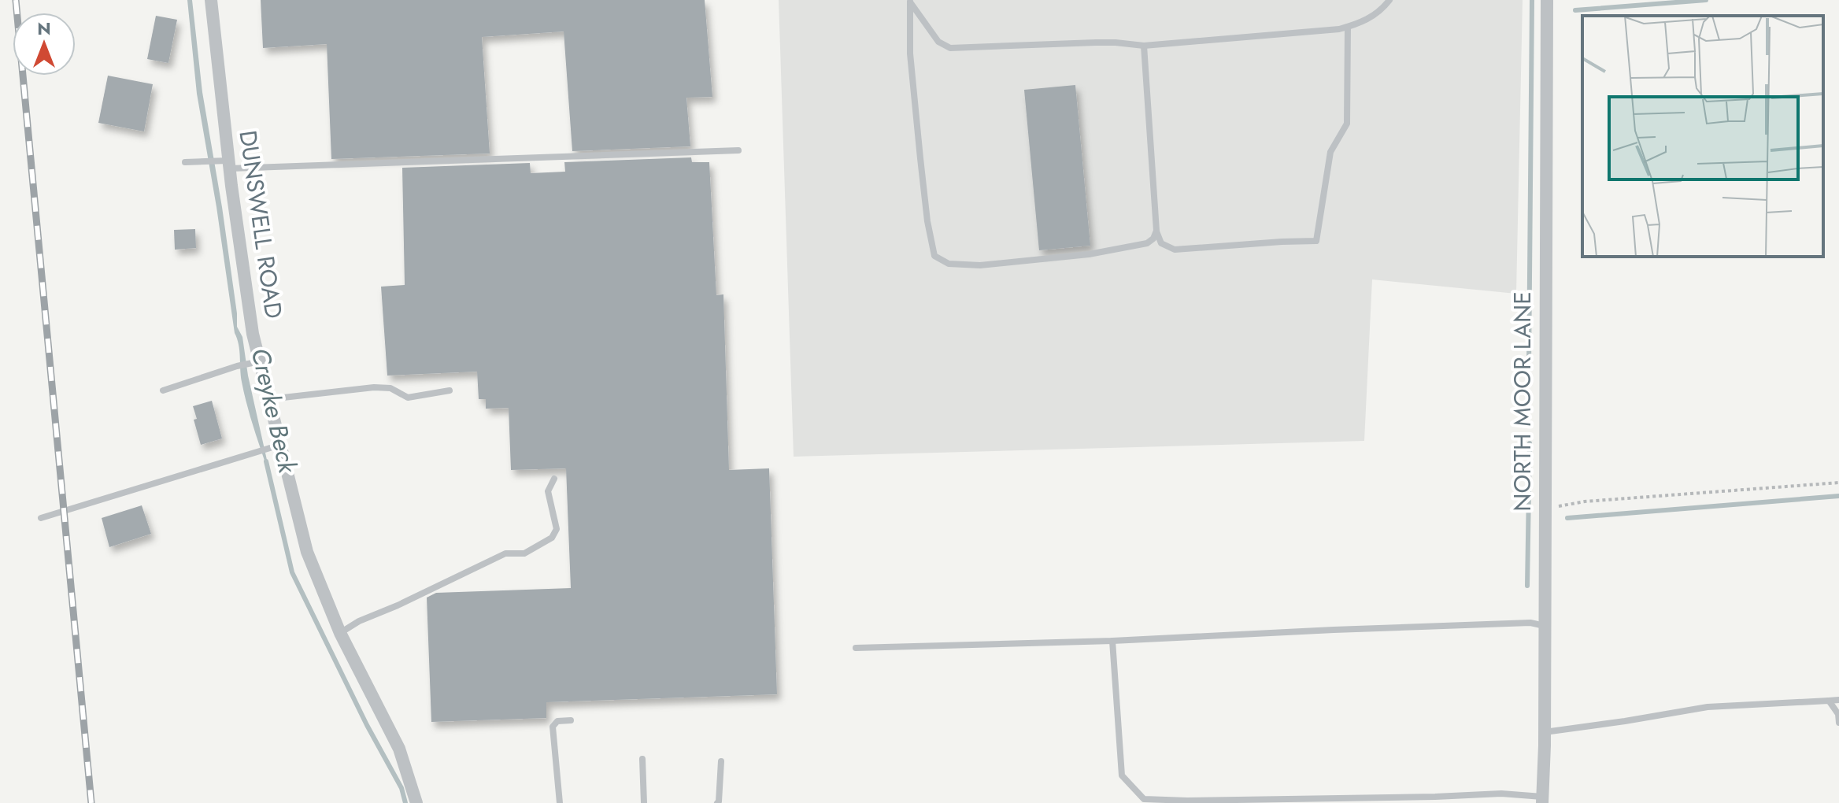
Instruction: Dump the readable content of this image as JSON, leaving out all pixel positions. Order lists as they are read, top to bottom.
{
  "streets": {
    "street": ["DUNSWELL ROAD", "NORTH MOOR LANE"]
  },
  "water": ["Creyke Beck"],
  "north": "top"
}
